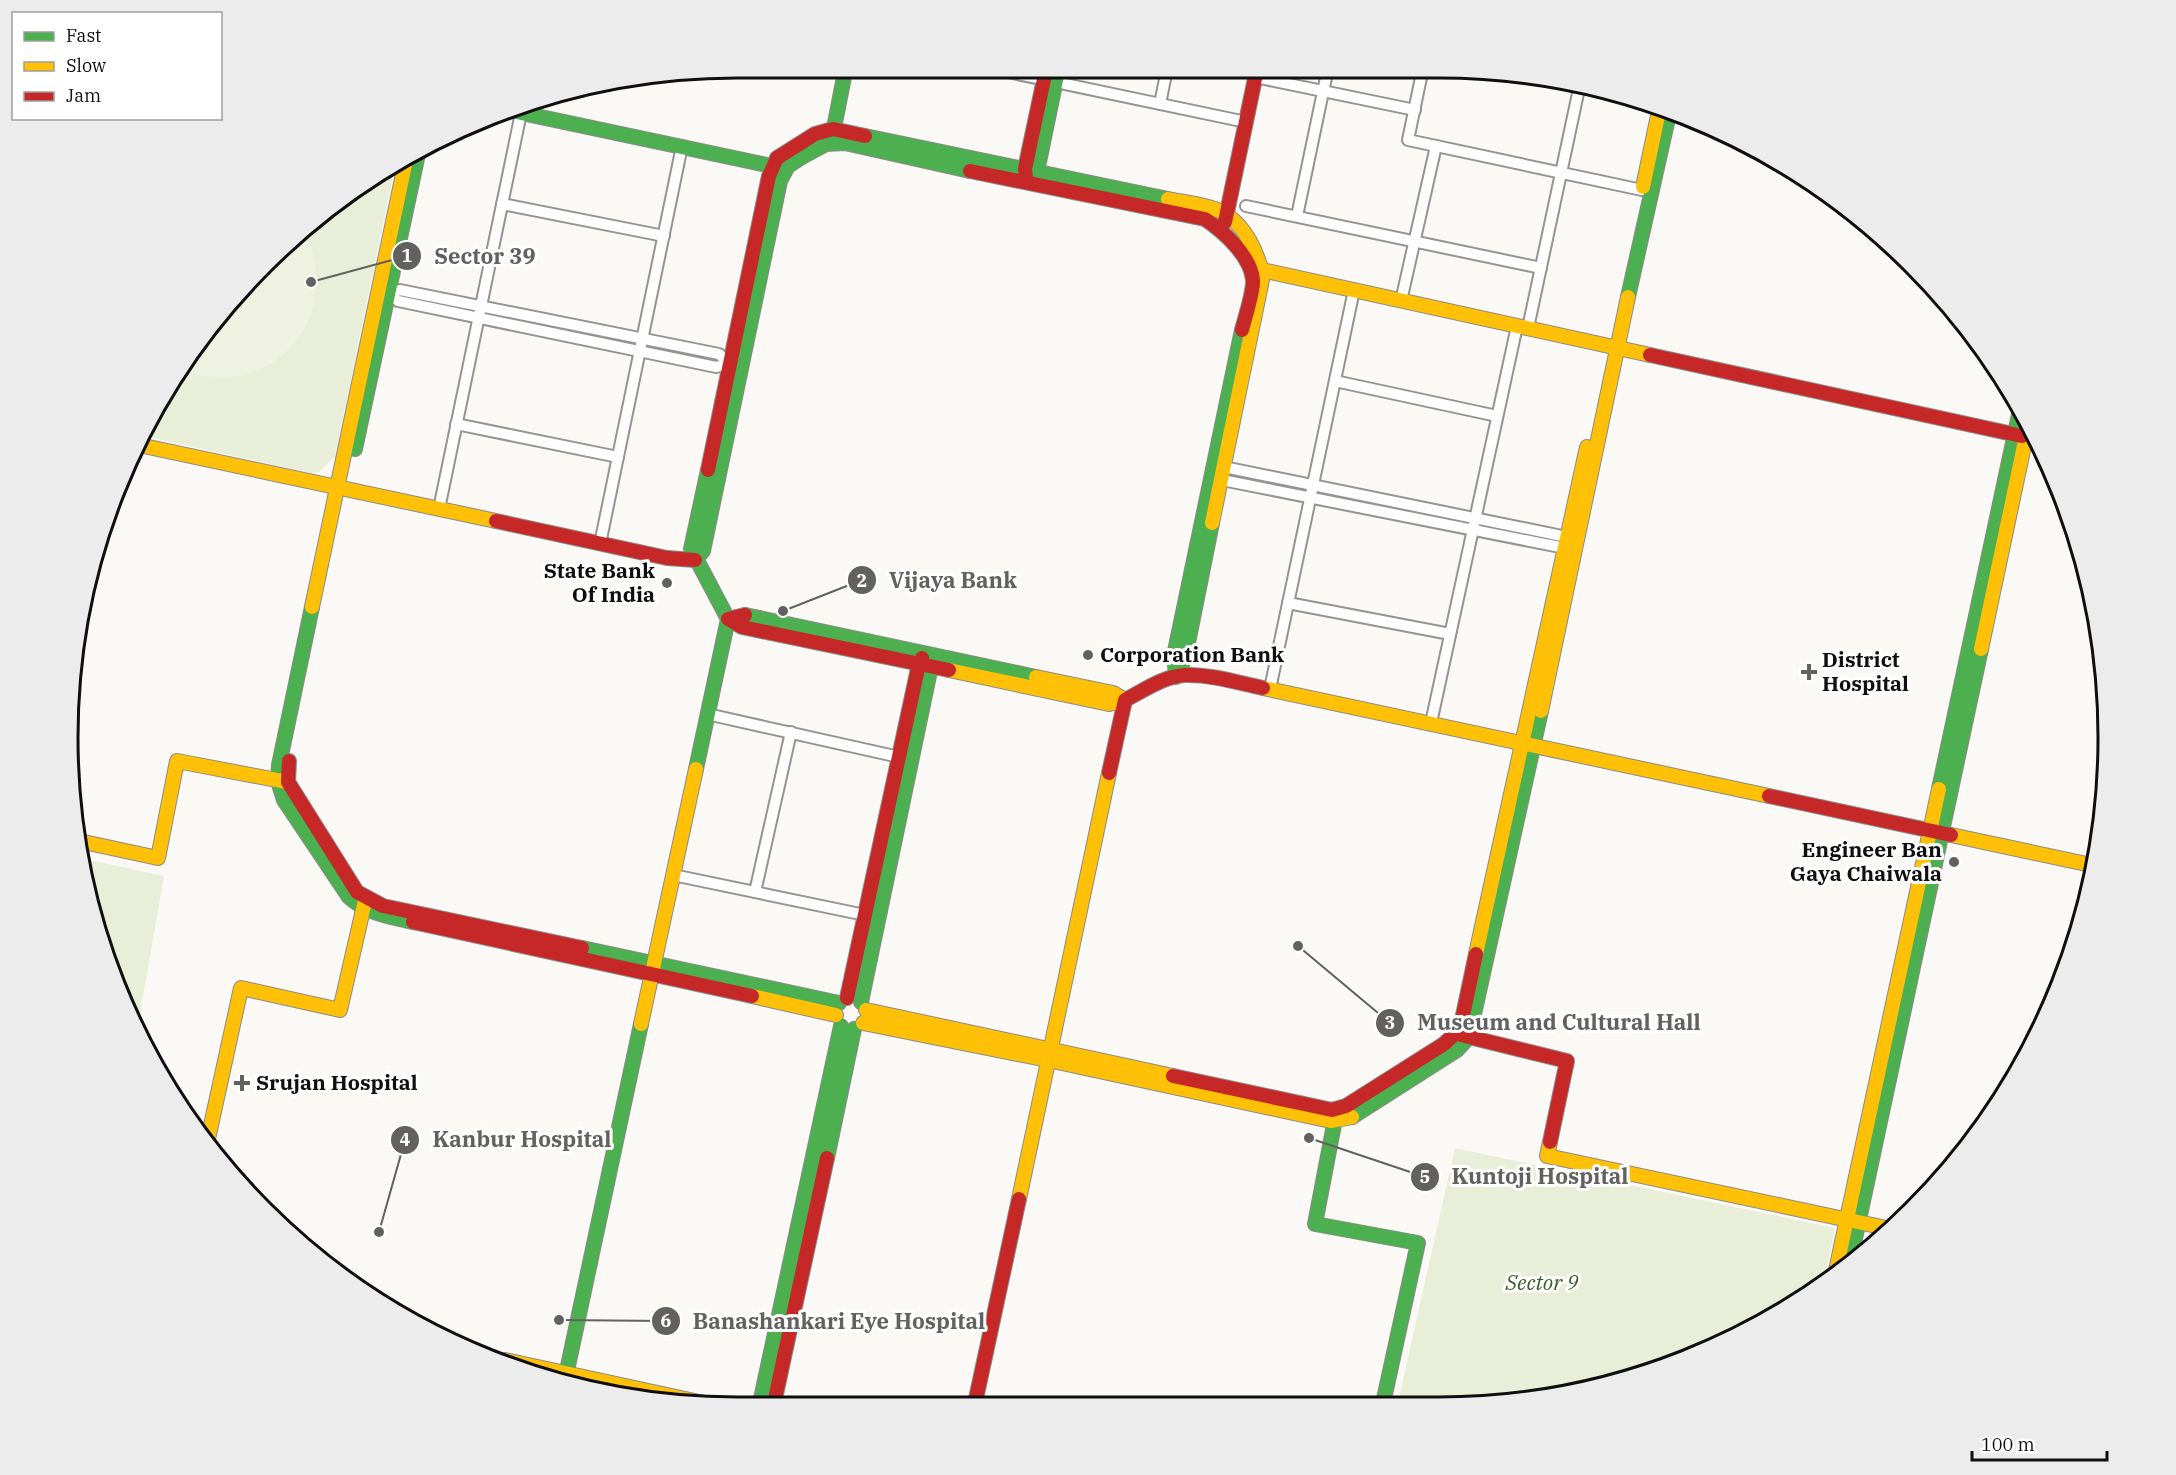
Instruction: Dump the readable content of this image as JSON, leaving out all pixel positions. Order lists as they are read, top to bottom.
{
  "parks": ["Sector 9"],
  "places": {
    "other": [
      "Sector 39",
      "State Bank Of India",
      "Vijaya Bank",
      "Corporation Bank",
      "Engineer Ban Gaya Chaiwala",
      "Museum and Cultural Hall",
      "Kuntoji Hospital",
      "Kanbur Hospital",
      "Banashankari Eye Hospital"
    ],
    "health": ["District Hospital", "Srujan Hospital"]
  },
  "legend": ["Fast", "Slow", "Jam"],
  "scale_bar": "100 m"
}
